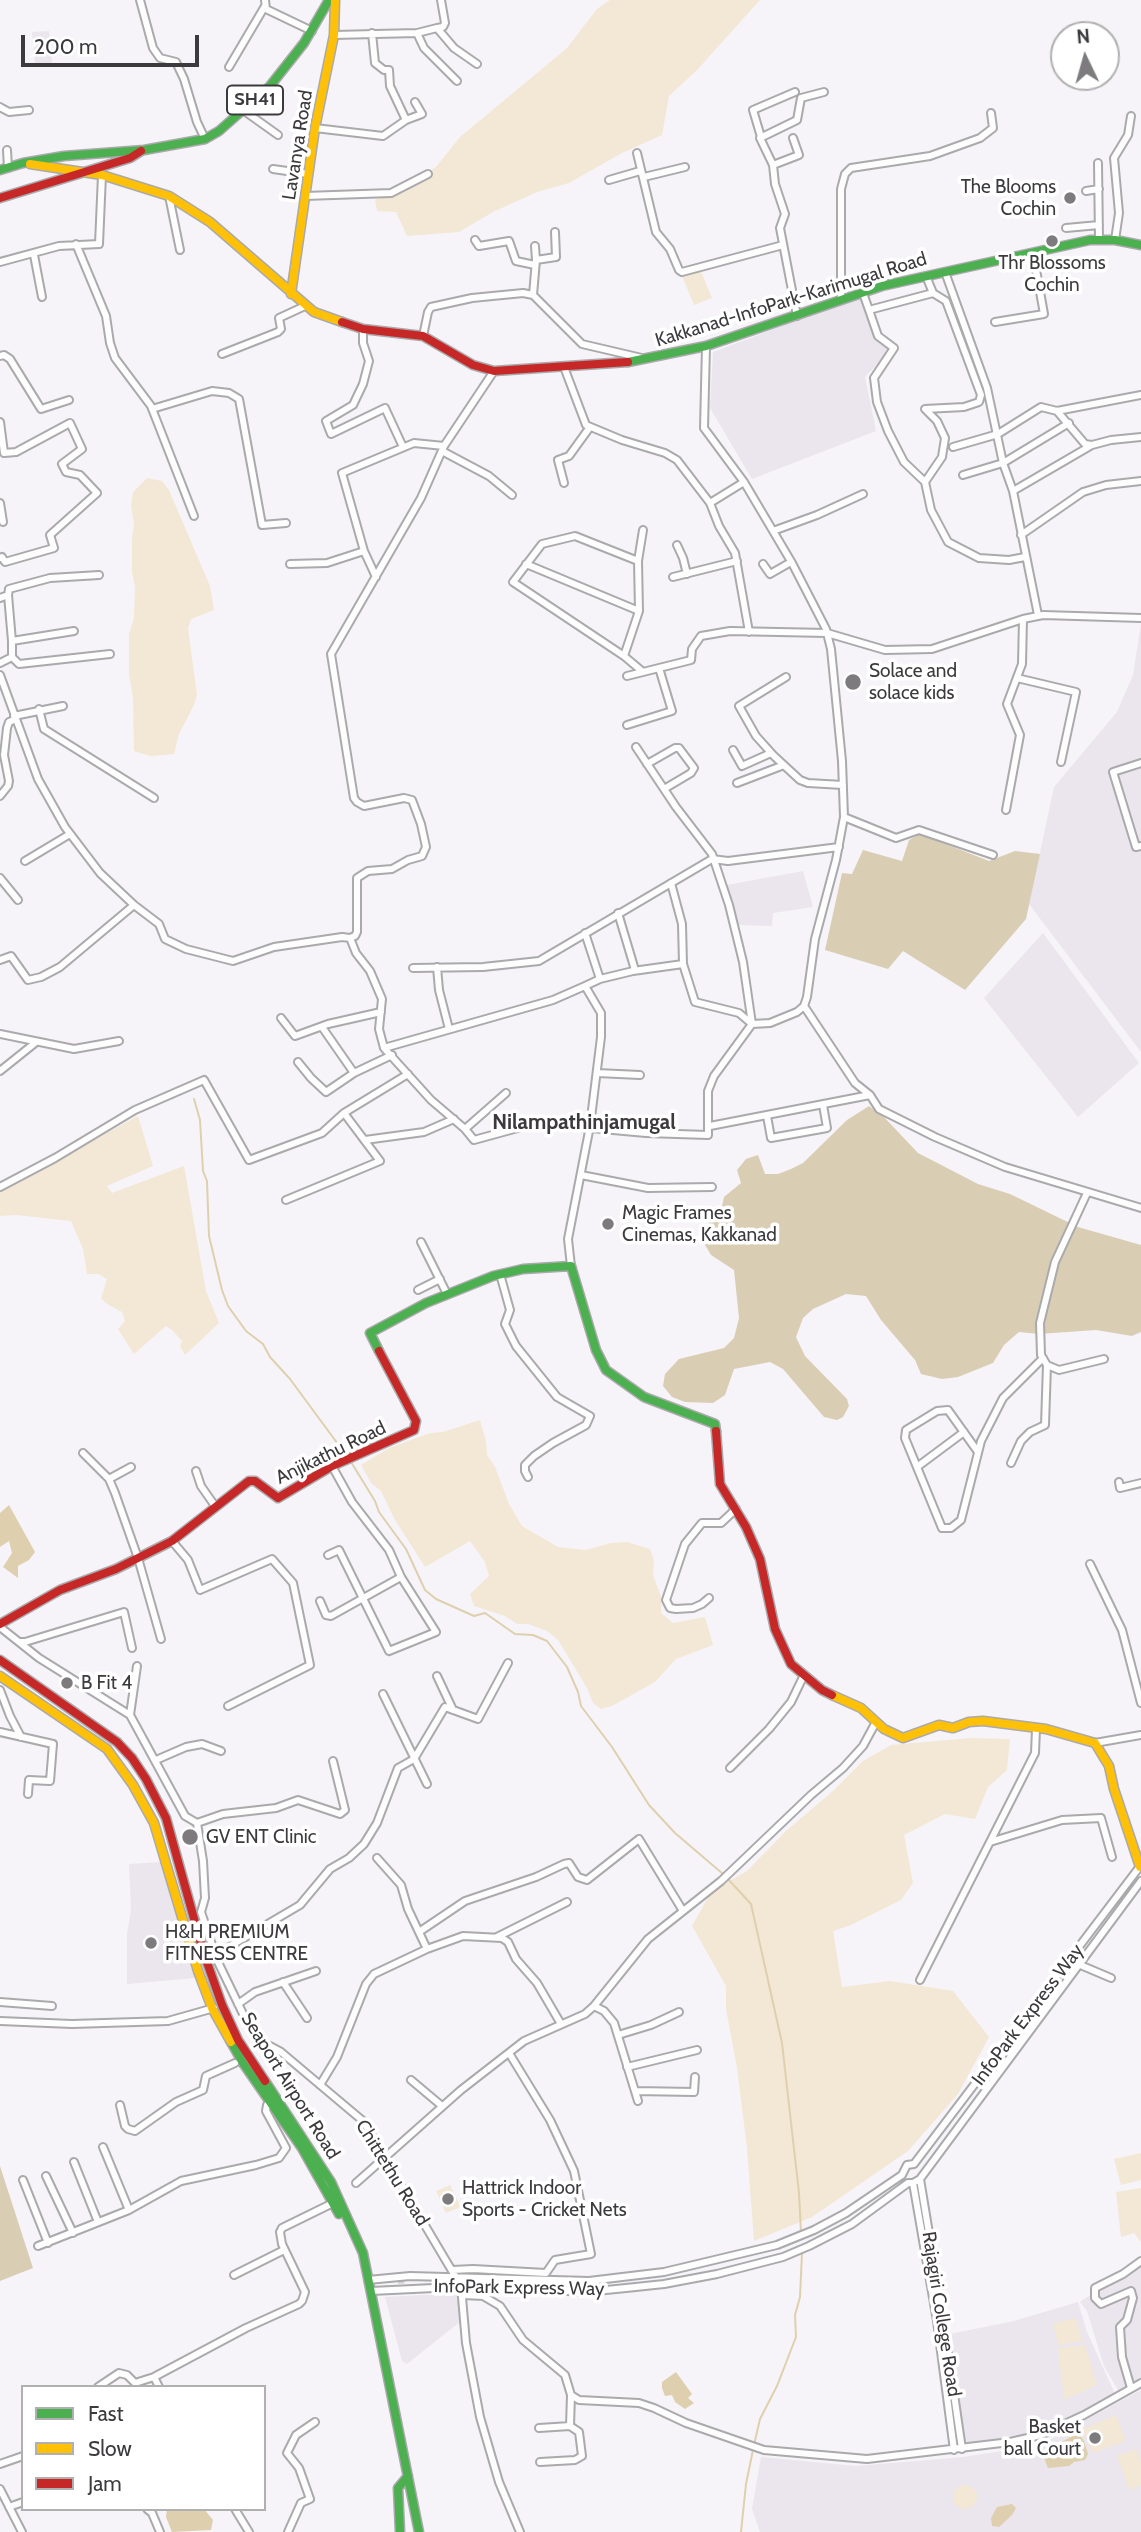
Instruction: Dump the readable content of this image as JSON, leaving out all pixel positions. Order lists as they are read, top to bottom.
{
  "streets": {
    "main road": [
      "SH41",
      "Lavanya Road",
      "Kakkanad-InfoPark-Karimugal Road",
      "Anjikathu Road",
      "Seaport Airport Road"
    ],
    "street": ["InfoPark Express Way", "Chittethu Road", "Rajagiri College Road"]
  },
  "crossings": [
    ["SH41", "Kakkanad-InfoPark-Karimugal Road"],
    ["Lavanya Road", "Kakkanad-InfoPark-Karimugal Road"],
    ["InfoPark Express Way", "Chittethu Road"],
    ["InfoPark Express Way", "Rajagiri College Road"],
    ["Seaport Airport Road", "Chittethu Road"]
  ],
  "districts": ["Nilampathinjamugal"],
  "places": [
    "The Blooms Cochin",
    "Thr Blossoms Cochin",
    "Solace and solace kids",
    "Magic Frames Cinemas, Kakkanad",
    "B Fit 4",
    "GV ENT Clinic",
    "H&H PREMIUM FITNESS CENTRE",
    "Hattrick Indoor Sports - Cricket Nets",
    "Basket ball Court"
  ],
  "legend": ["Fast", "Slow", "Jam"],
  "scale_bar": "200 m",
  "north": "top"
}
